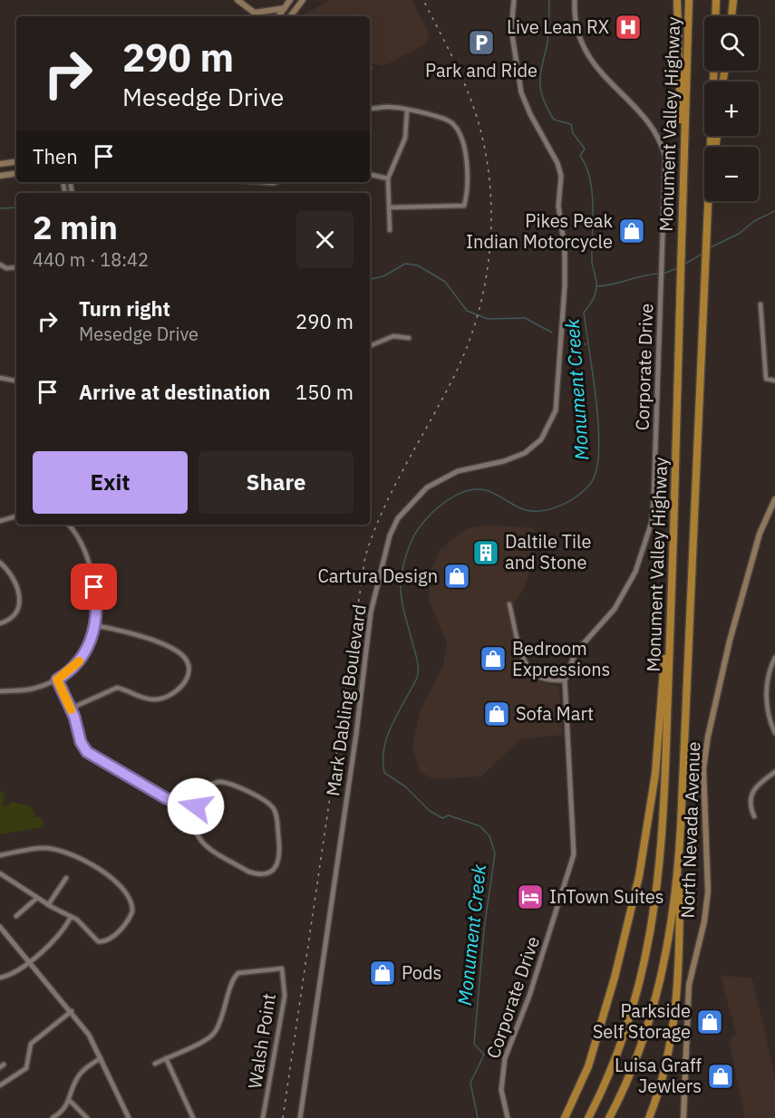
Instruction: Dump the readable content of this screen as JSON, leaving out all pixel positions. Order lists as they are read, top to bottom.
{
  "streets": {
    "highway": ["Monument Valley Highway"],
    "main road": ["North Nevada Avenue"],
    "street": ["Corporate Drive", "Mark Dabling Boulevard", "Walsh Point"]
  },
  "water": ["Monument Creek"],
  "places": {
    "hospital": ["Live Lean RX"],
    "parking": ["Park and Ride"],
    "shop": [
      "Pikes Peak Indian Motorcycle",
      "Cartura Design",
      "Bedroom Expressions",
      "Sofa Mart",
      "Pods",
      "Parkside Self Storage",
      "Luisa Graff Jewlers"
    ],
    "building": ["Daltile Tile and Stone"],
    "hotel": ["InTown Suites"]
  },
  "page": {
    "map_buttons": ["+", "−"],
    "turn": ["290 m", "Mesedge Drive"],
    "then": "Then",
    "heading": ["2 min", "440 m · 18:42"],
    "list": [
      {
        "name": "Turn right",
        "note": "Mesedge Drive",
        "value": "290 m"
      },
      {
        "name": "Arrive at destination",
        "value": "150 m"
      }
    ],
    "buttons": ["Exit", "Share"]
  }
}
